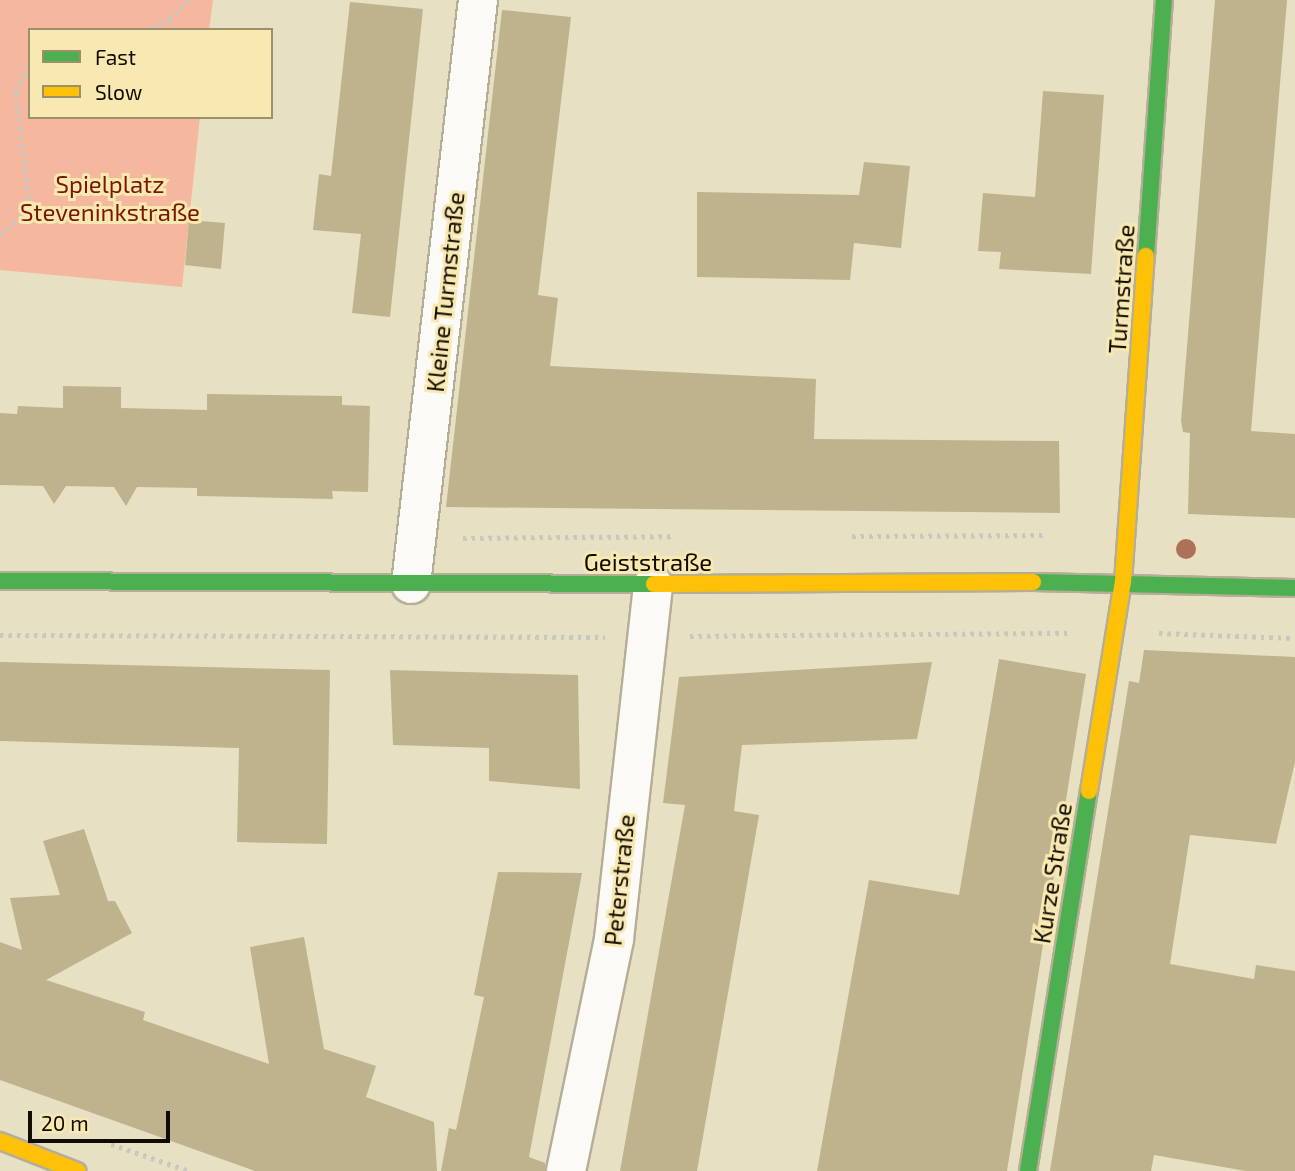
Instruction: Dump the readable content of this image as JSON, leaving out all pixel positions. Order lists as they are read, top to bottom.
{
  "streets": {
    "street": [
      "Turmstraße",
      "Kleine Turmstraße",
      "Geiststraße",
      "Kurze Straße",
      "Peterstraße"
    ]
  },
  "crossings": [
    ["Turmstraße", "Geiststraße"],
    ["Turmstraße", "Kurze Straße"],
    ["Kleine Turmstraße", "Geiststraße"],
    ["Geiststraße", "Kurze Straße"],
    ["Geiststraße", "Peterstraße"]
  ],
  "parks": ["Spielplatz Steveninkstraße"],
  "legend": ["Fast", "Slow"],
  "scale_bar": "20 m"
}
